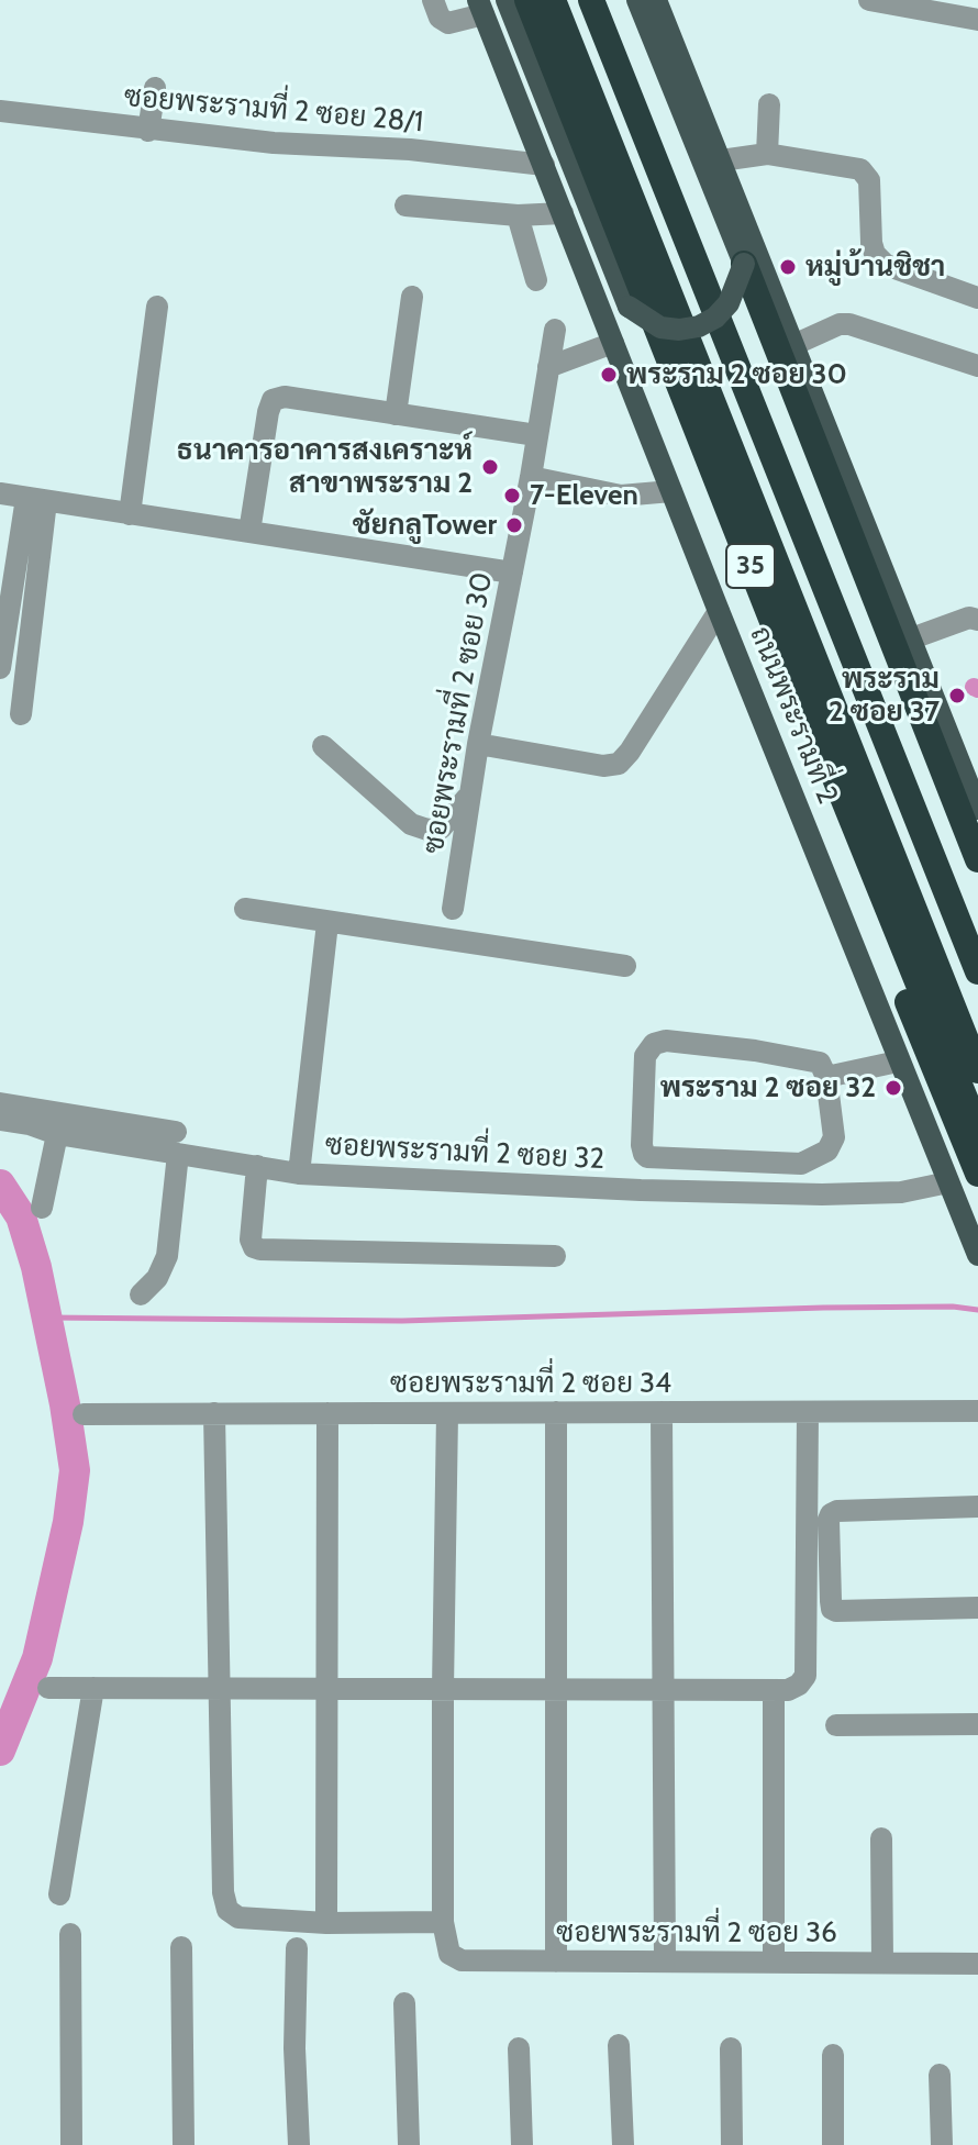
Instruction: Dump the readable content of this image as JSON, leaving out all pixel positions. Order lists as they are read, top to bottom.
{
  "streets": {
    "highway": ["35", "ถนนพระรามที่ 2"],
    "street": [
      "ซอยพระรามที่ 2 ซอย 28/1",
      "ซอยพระรามที่ 2 ซอย 30",
      "ซอยพระรามที่ 2 ซอย 32",
      "ซอยพระรามที่ 2 ซอย 34",
      "ซอยพระรามที่ 2 ซอย 36"
    ]
  },
  "crossings": [
    ["ซอยพระรามที่ 2 ซอย 28/1", "ถนนพระรามที่ 2"],
    ["ถนนพระรามที่ 2", "ซอยพระรามที่ 2 ซอย 32"]
  ],
  "places": [
    "หมู่บ้านชิชา",
    "พระราม 2 ซอย 30",
    "ธนาคารอาคารสงเคราะห์ สาขาพระราม 2",
    "7-Eleven",
    "ชัยกลูTower",
    "พระราม 2 ซอย 37",
    "พระราม 2 ซอย 32"
  ]
}
